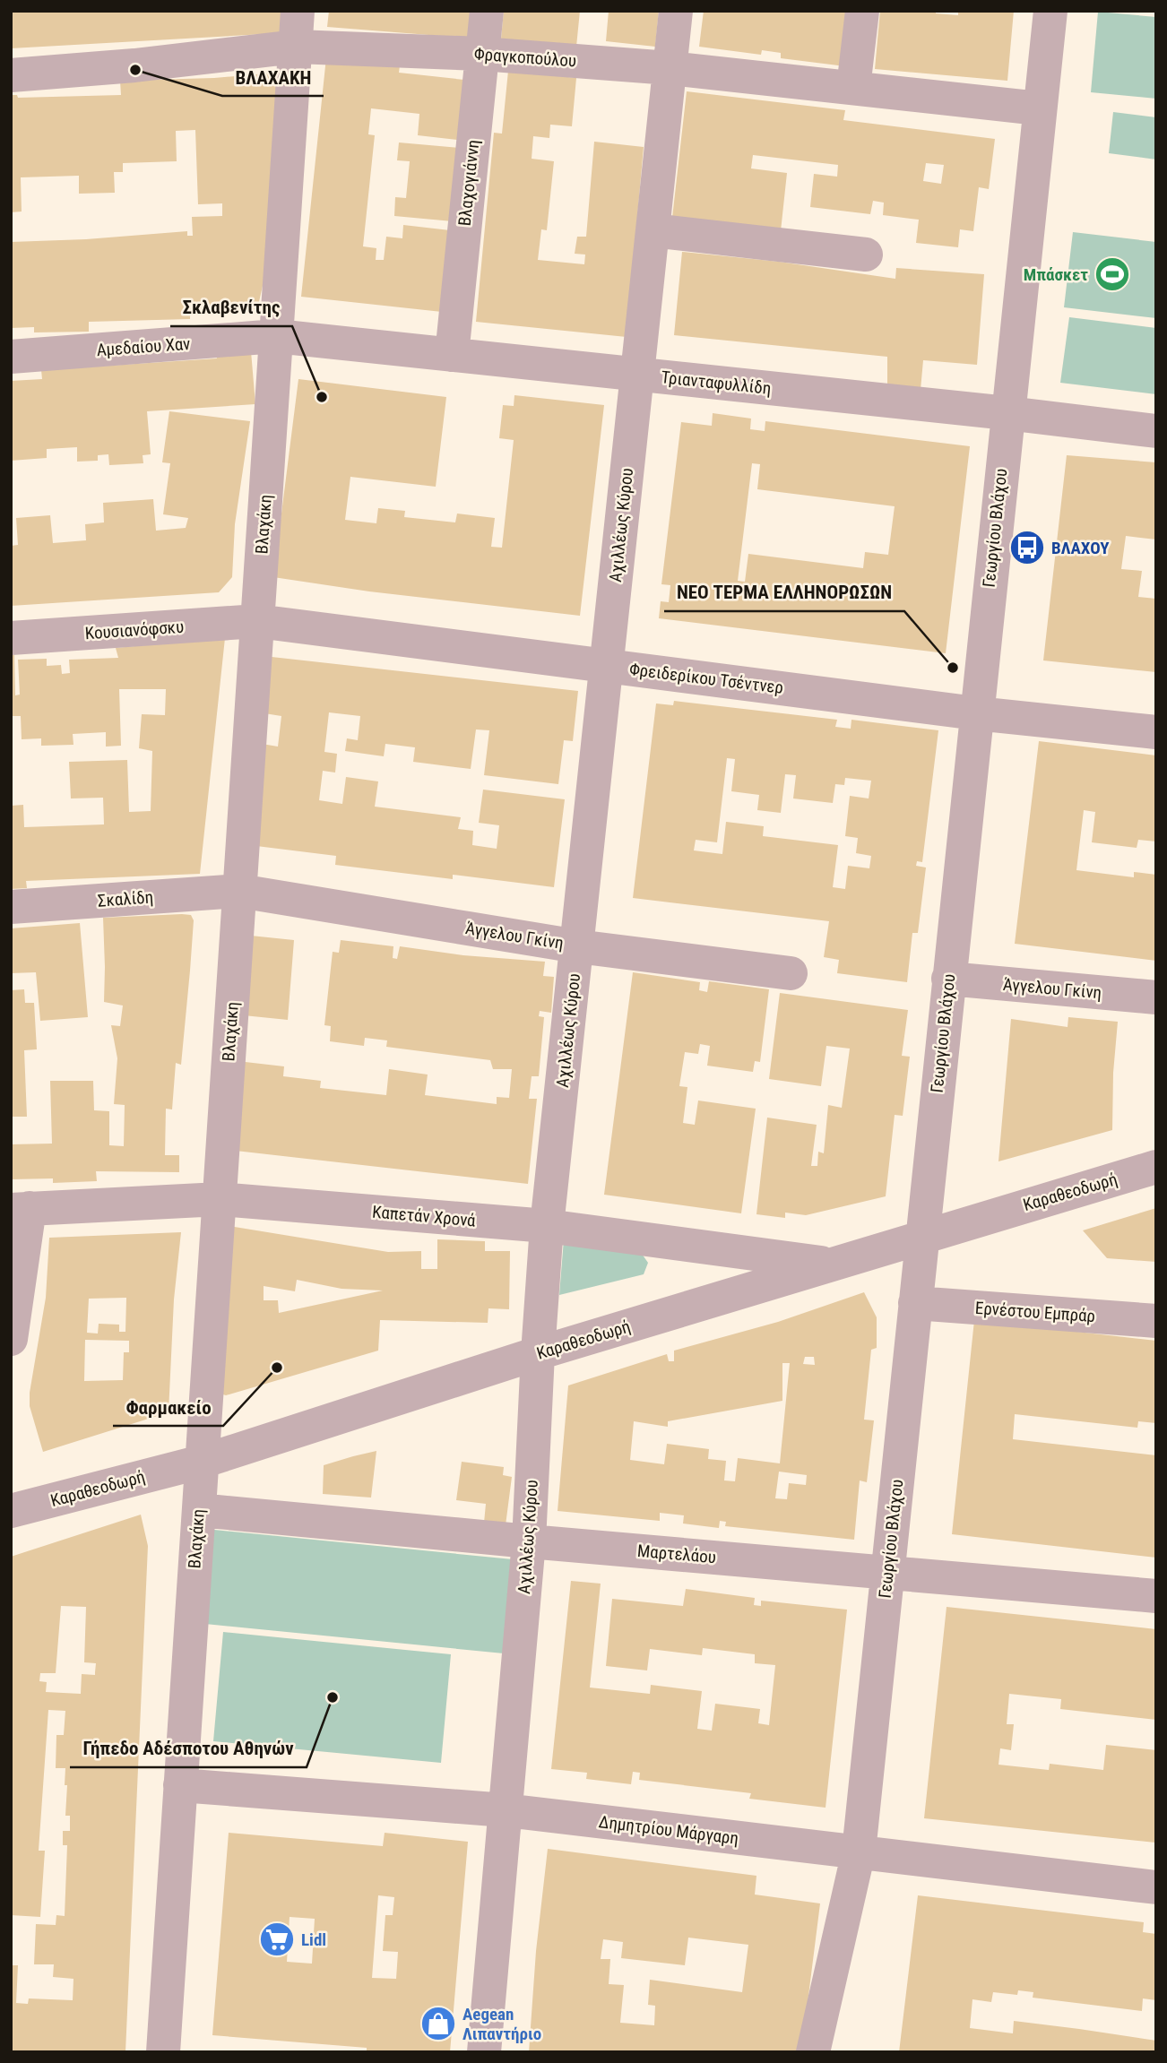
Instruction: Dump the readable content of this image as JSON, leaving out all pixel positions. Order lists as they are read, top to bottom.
{
  "streets": {
    "street": [
      "Φραγκοπούλου",
      "Βλαχογιάννη",
      "Αμεδαίου Χαν",
      "Τριανταφυλλίδη",
      "Βλαχάκη",
      "Αχιλλέως Κύρου",
      "Γεωργίου Βλάχου",
      "Κουσιανόφσκυ",
      "Φρειδερίκου Τσέντνερ",
      "Σκαλίδη",
      "Άγγελου Γκίνη",
      "Καραθεοδωρή",
      "Καπετάν Χρονά",
      "Ερνέστου Εμπράρ",
      "Μαρτελάου",
      "Δημητρίου Μάργαρη"
    ]
  },
  "crossings": [
    ["Φραγκοπούλου", "Βλαχογιάννη"],
    ["Φραγκοπούλου", "Βλαχάκη"],
    ["Φραγκοπούλου", "Αχιλλέως Κύρου"],
    ["Φραγκοπούλου", "Γεωργίου Βλάχου"],
    ["Βλαχογιάννη", "Τριανταφυλλίδη"],
    ["Αμεδαίου Χαν", "Τριανταφυλλίδη"],
    ["Αμεδαίου Χαν", "Βλαχάκη"],
    ["Τριανταφυλλίδη", "Βλαχάκη"],
    ["Τριανταφυλλίδη", "Αχιλλέως Κύρου"],
    ["Τριανταφυλλίδη", "Γεωργίου Βλάχου"],
    ["Βλαχάκη", "Κουσιανόφσκυ"],
    ["Βλαχάκη", "Φρειδερίκου Τσέντνερ"],
    ["Βλαχάκη", "Σκαλίδη"],
    ["Βλαχάκη", "Άγγελου Γκίνη"],
    ["Βλαχάκη", "Καραθεοδωρή"],
    ["Βλαχάκη", "Καπετάν Χρονά"],
    ["Βλαχάκη", "Μαρτελάου"],
    ["Βλαχάκη", "Δημητρίου Μάργαρη"],
    ["Αχιλλέως Κύρου", "Φρειδερίκου Τσέντνερ"],
    ["Αχιλλέως Κύρου", "Άγγελου Γκίνη"],
    ["Αχιλλέως Κύρου", "Καραθεοδωρή"],
    ["Αχιλλέως Κύρου", "Καπετάν Χρονά"],
    ["Αχιλλέως Κύρου", "Μαρτελάου"],
    ["Αχιλλέως Κύρου", "Δημητρίου Μάργαρη"],
    ["Γεωργίου Βλάχου", "Φρειδερίκου Τσέντνερ"],
    ["Γεωργίου Βλάχου", "Άγγελου Γκίνη"],
    ["Γεωργίου Βλάχου", "Καραθεοδωρή"],
    ["Γεωργίου Βλάχου", "Ερνέστου Εμπράρ"],
    ["Γεωργίου Βλάχου", "Μαρτελάου"],
    ["Γεωργίου Βλάχου", "Δημητρίου Μάργαρη"],
    ["Κουσιανόφσκυ", "Φρειδερίκου Τσέντνερ"],
    ["Σκαλίδη", "Άγγελου Γκίνη"],
    ["Καραθεοδωρή", "Καπετάν Χρονά"]
  ],
  "places": {
    "other": [
      "ΒΛΑΧΑΚΗ",
      "Σκλαβενίτης",
      "ΝΕΟ ΤΕΡΜΑ ΕΛΛΗΝΟΡΩΣΩΝ",
      "Φαρμακείο",
      "Γήπεδο Αδέσποτου Αθηνών"
    ],
    "sports": ["Μπάσκετ"],
    "bus stop": ["ΒΛΑΧΟΥ"],
    "supermarket": ["Lidl"],
    "shop": ["Aegean Λιπαντήριο"]
  }
}
